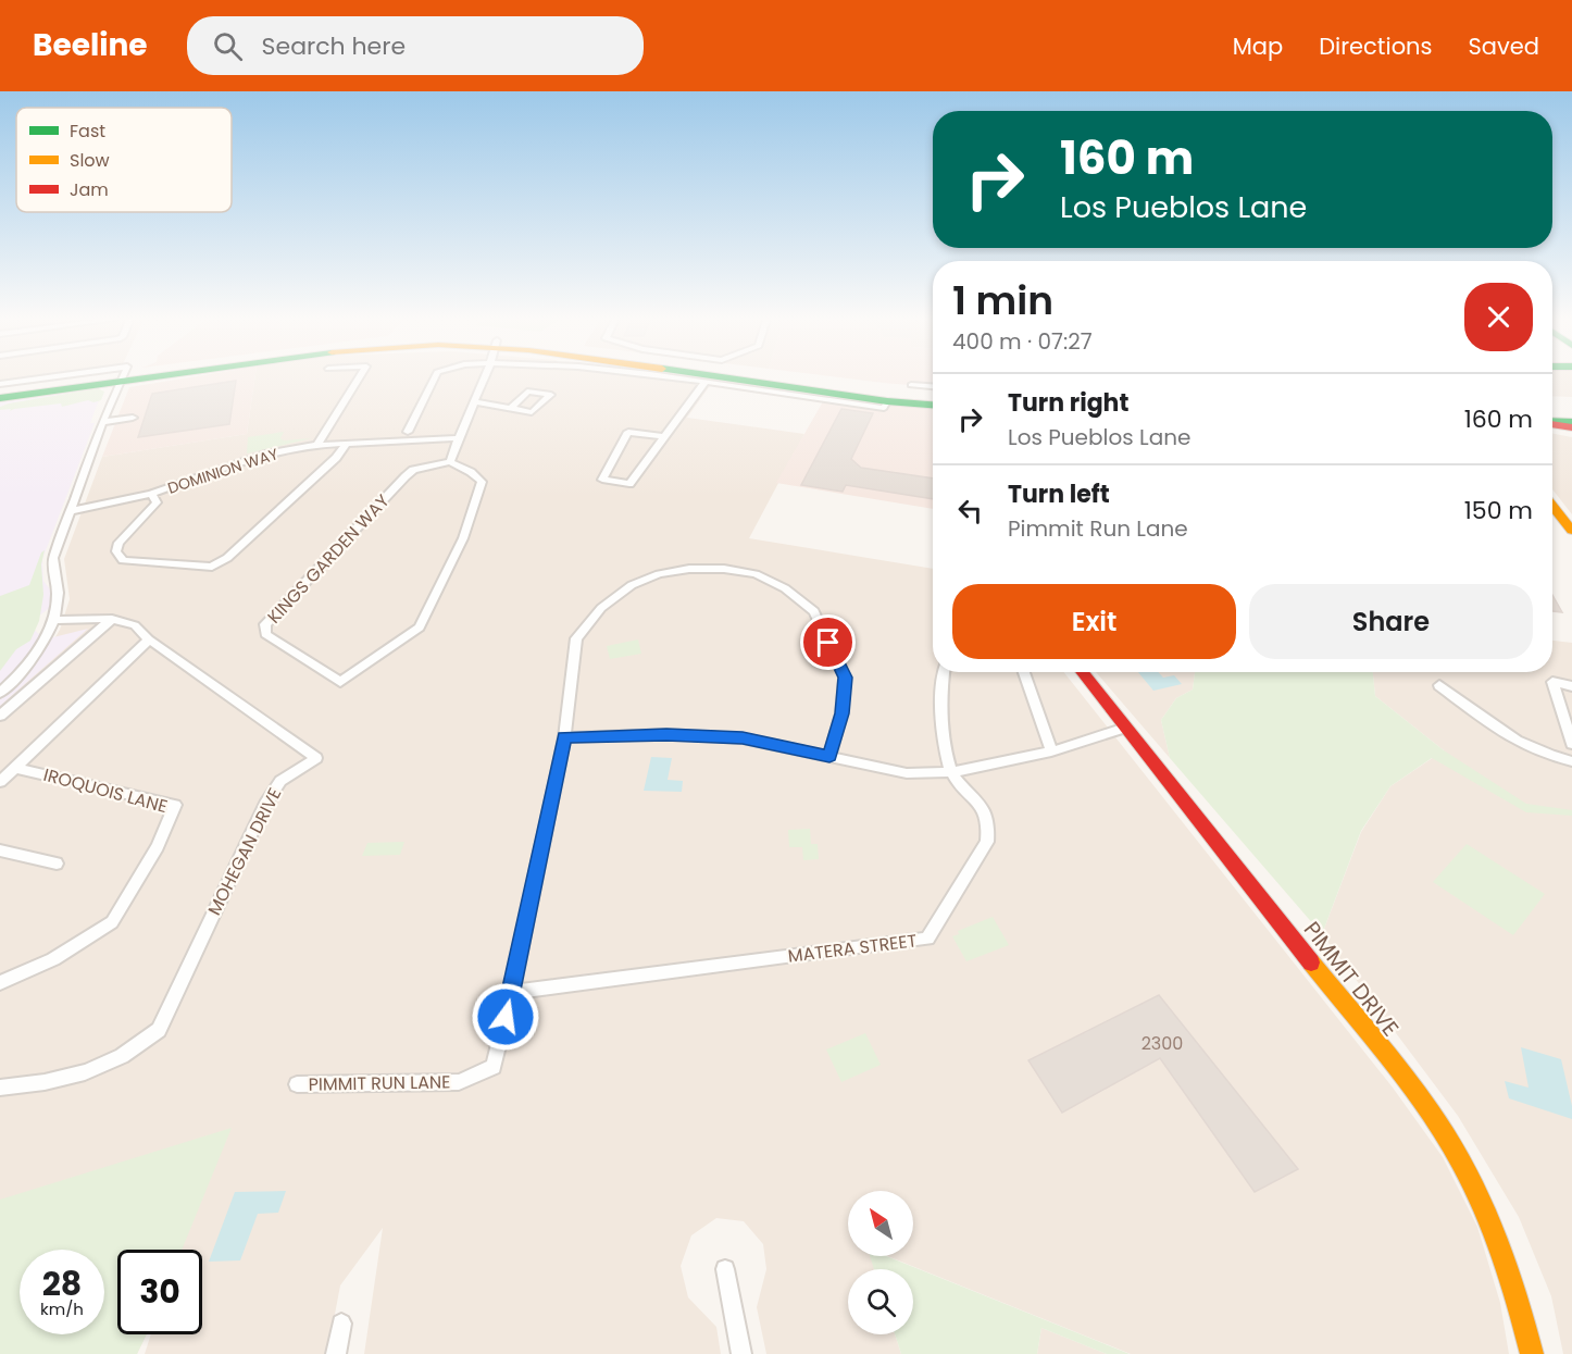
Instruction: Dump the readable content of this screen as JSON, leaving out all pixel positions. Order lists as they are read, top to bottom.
{
  "streets": {
    "main road": ["PIMMIT DRIVE"],
    "street": [
      "DOMINION WAY",
      "KINGS GARDEN WAY",
      "IROQUOIS LANE",
      "MOHEGAN DRIVE",
      "MATERA STREET",
      "PIMMIT RUN LANE"
    ]
  },
  "crossings": [
    ["IROQUOIS LANE", "MOHEGAN DRIVE"],
    ["MATERA STREET", "PIMMIT RUN LANE"]
  ],
  "house_numbers": ["2300"],
  "legend": ["Fast", "Slow", "Jam"],
  "north": "top left",
  "page": {
    "header": "Beeline",
    "search": "Search here",
    "nav": ["Map", "Directions", "Saved"],
    "turn": ["160 m", "Los Pueblos Lane"],
    "heading": ["1 min", "400 m · 07:27"],
    "list": [
      {
        "name": "Turn right",
        "note": "Los Pueblos Lane",
        "value": "160 m"
      },
      {
        "name": "Turn left",
        "note": "Pimmit Run Lane",
        "value": "150 m"
      }
    ],
    "buttons": ["Exit", "Share"],
    "speed": "28 km/h",
    "limit": "30"
  }
}
